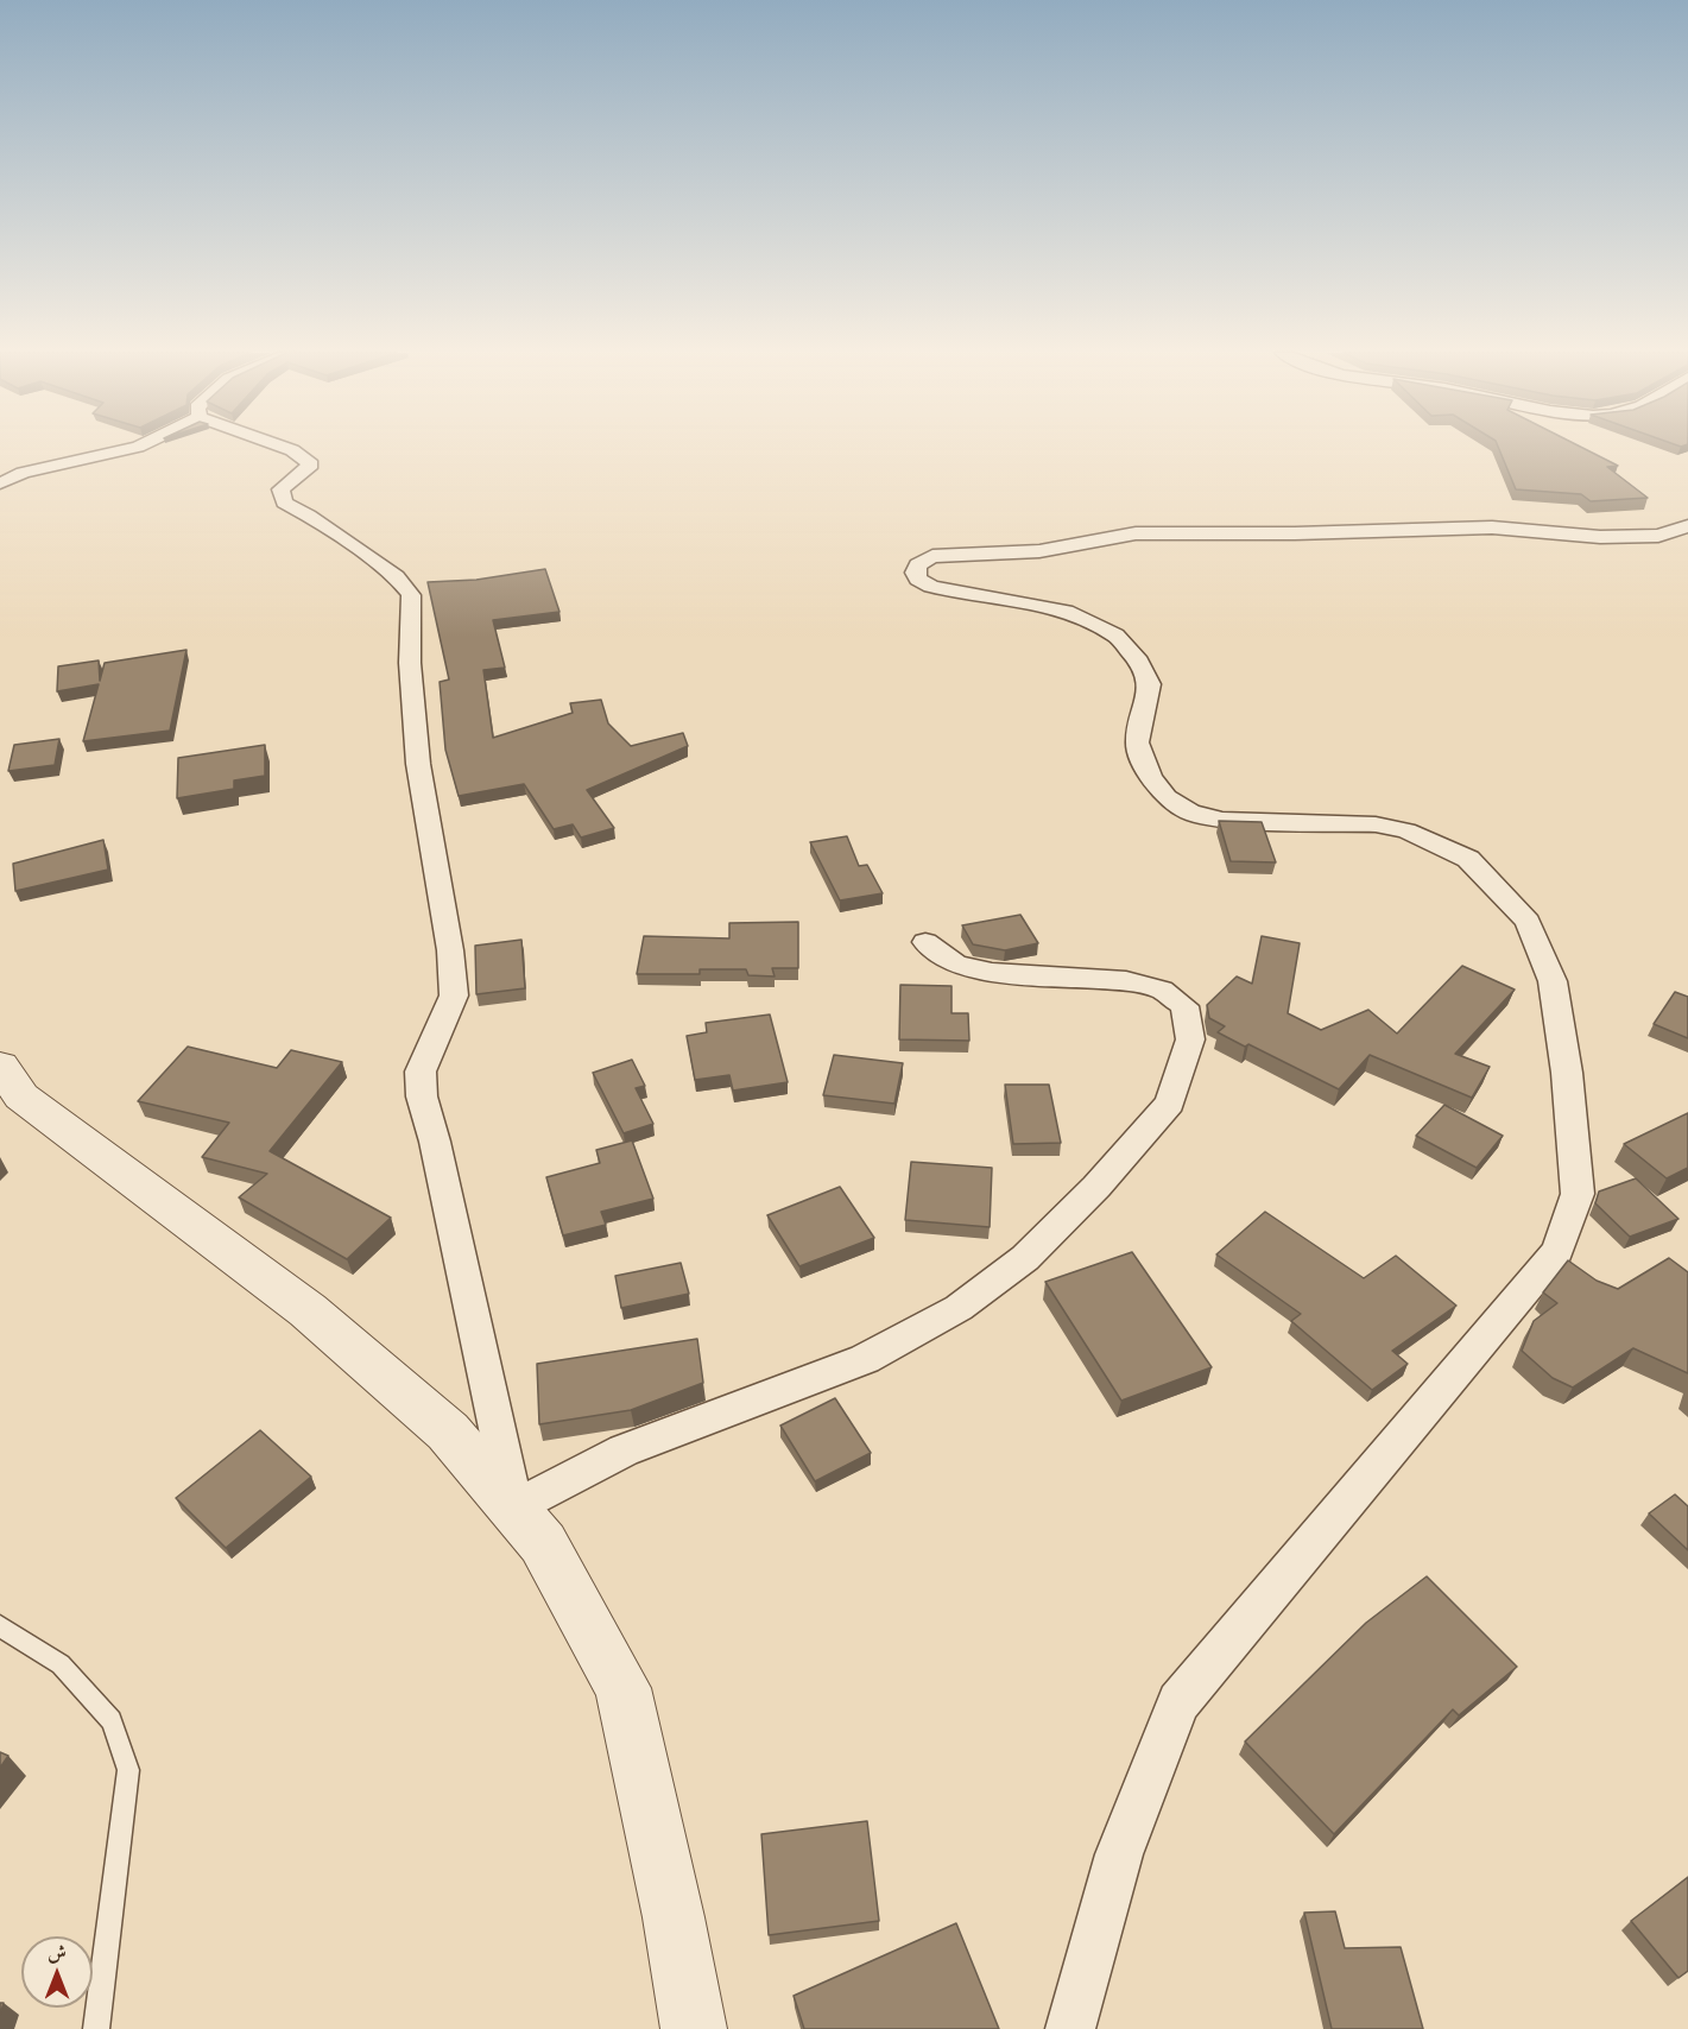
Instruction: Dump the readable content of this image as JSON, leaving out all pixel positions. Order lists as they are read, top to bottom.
{
  "north": "top"
}
